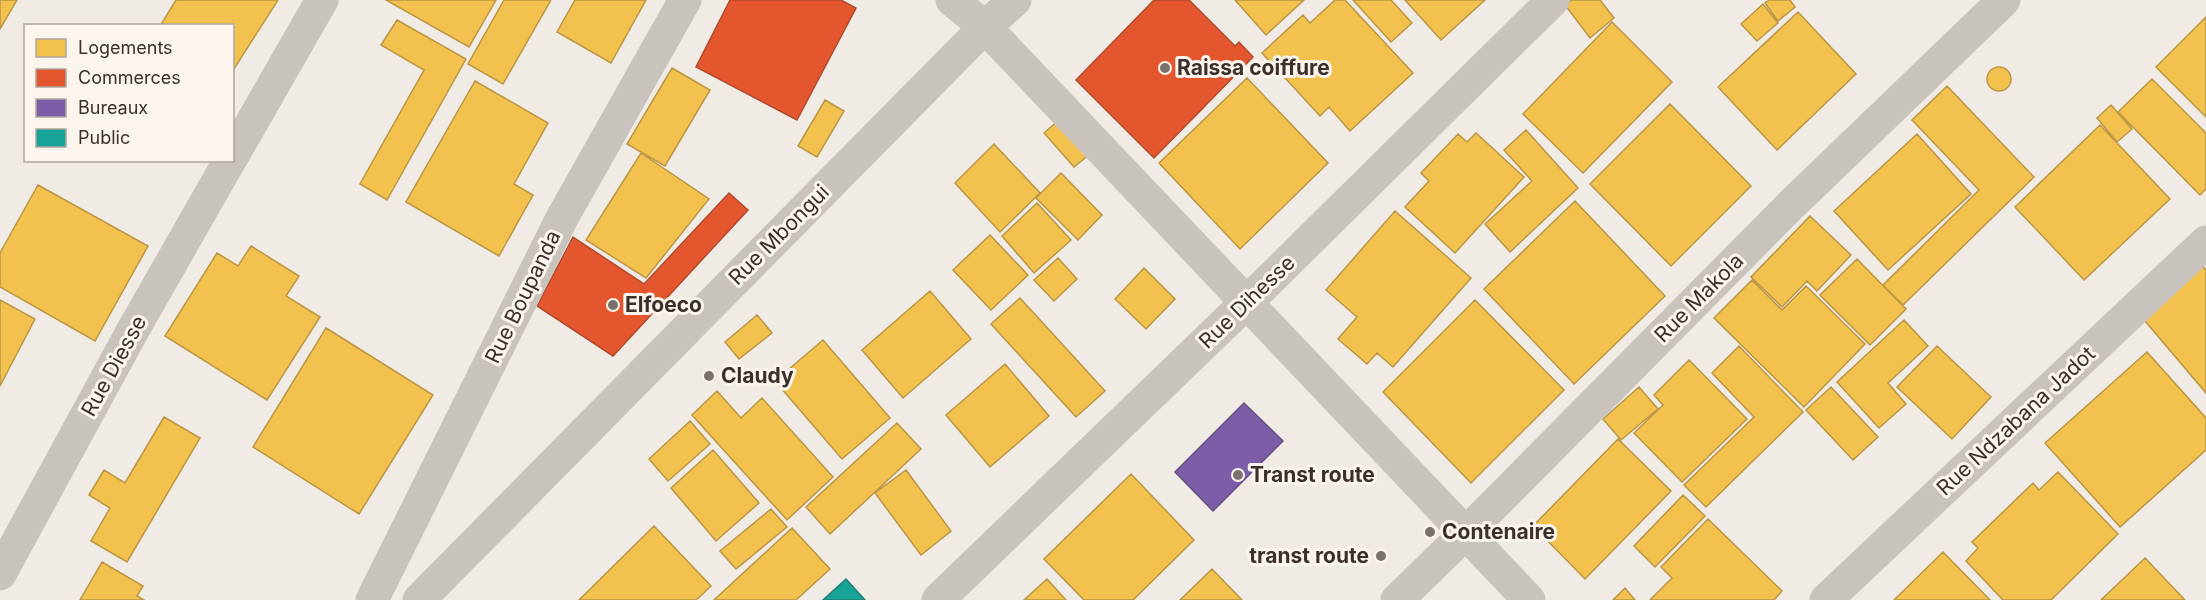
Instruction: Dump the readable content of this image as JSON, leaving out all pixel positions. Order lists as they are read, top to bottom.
{
  "streets": {
    "street": [
      "Rue Mbongui",
      "Rue Boupanda",
      "Rue Makola",
      "Rue Dihesse",
      "Rue Diesse",
      "Rue Ndzabana Jadot"
    ]
  },
  "places": [
    "Raissa coiffure",
    "Elfoeco",
    "Claudy",
    "Transt route",
    "Contenaire",
    "transt route"
  ],
  "legend": [
    "Logements",
    "Commerces",
    "Bureaux",
    "Public"
  ]
}
